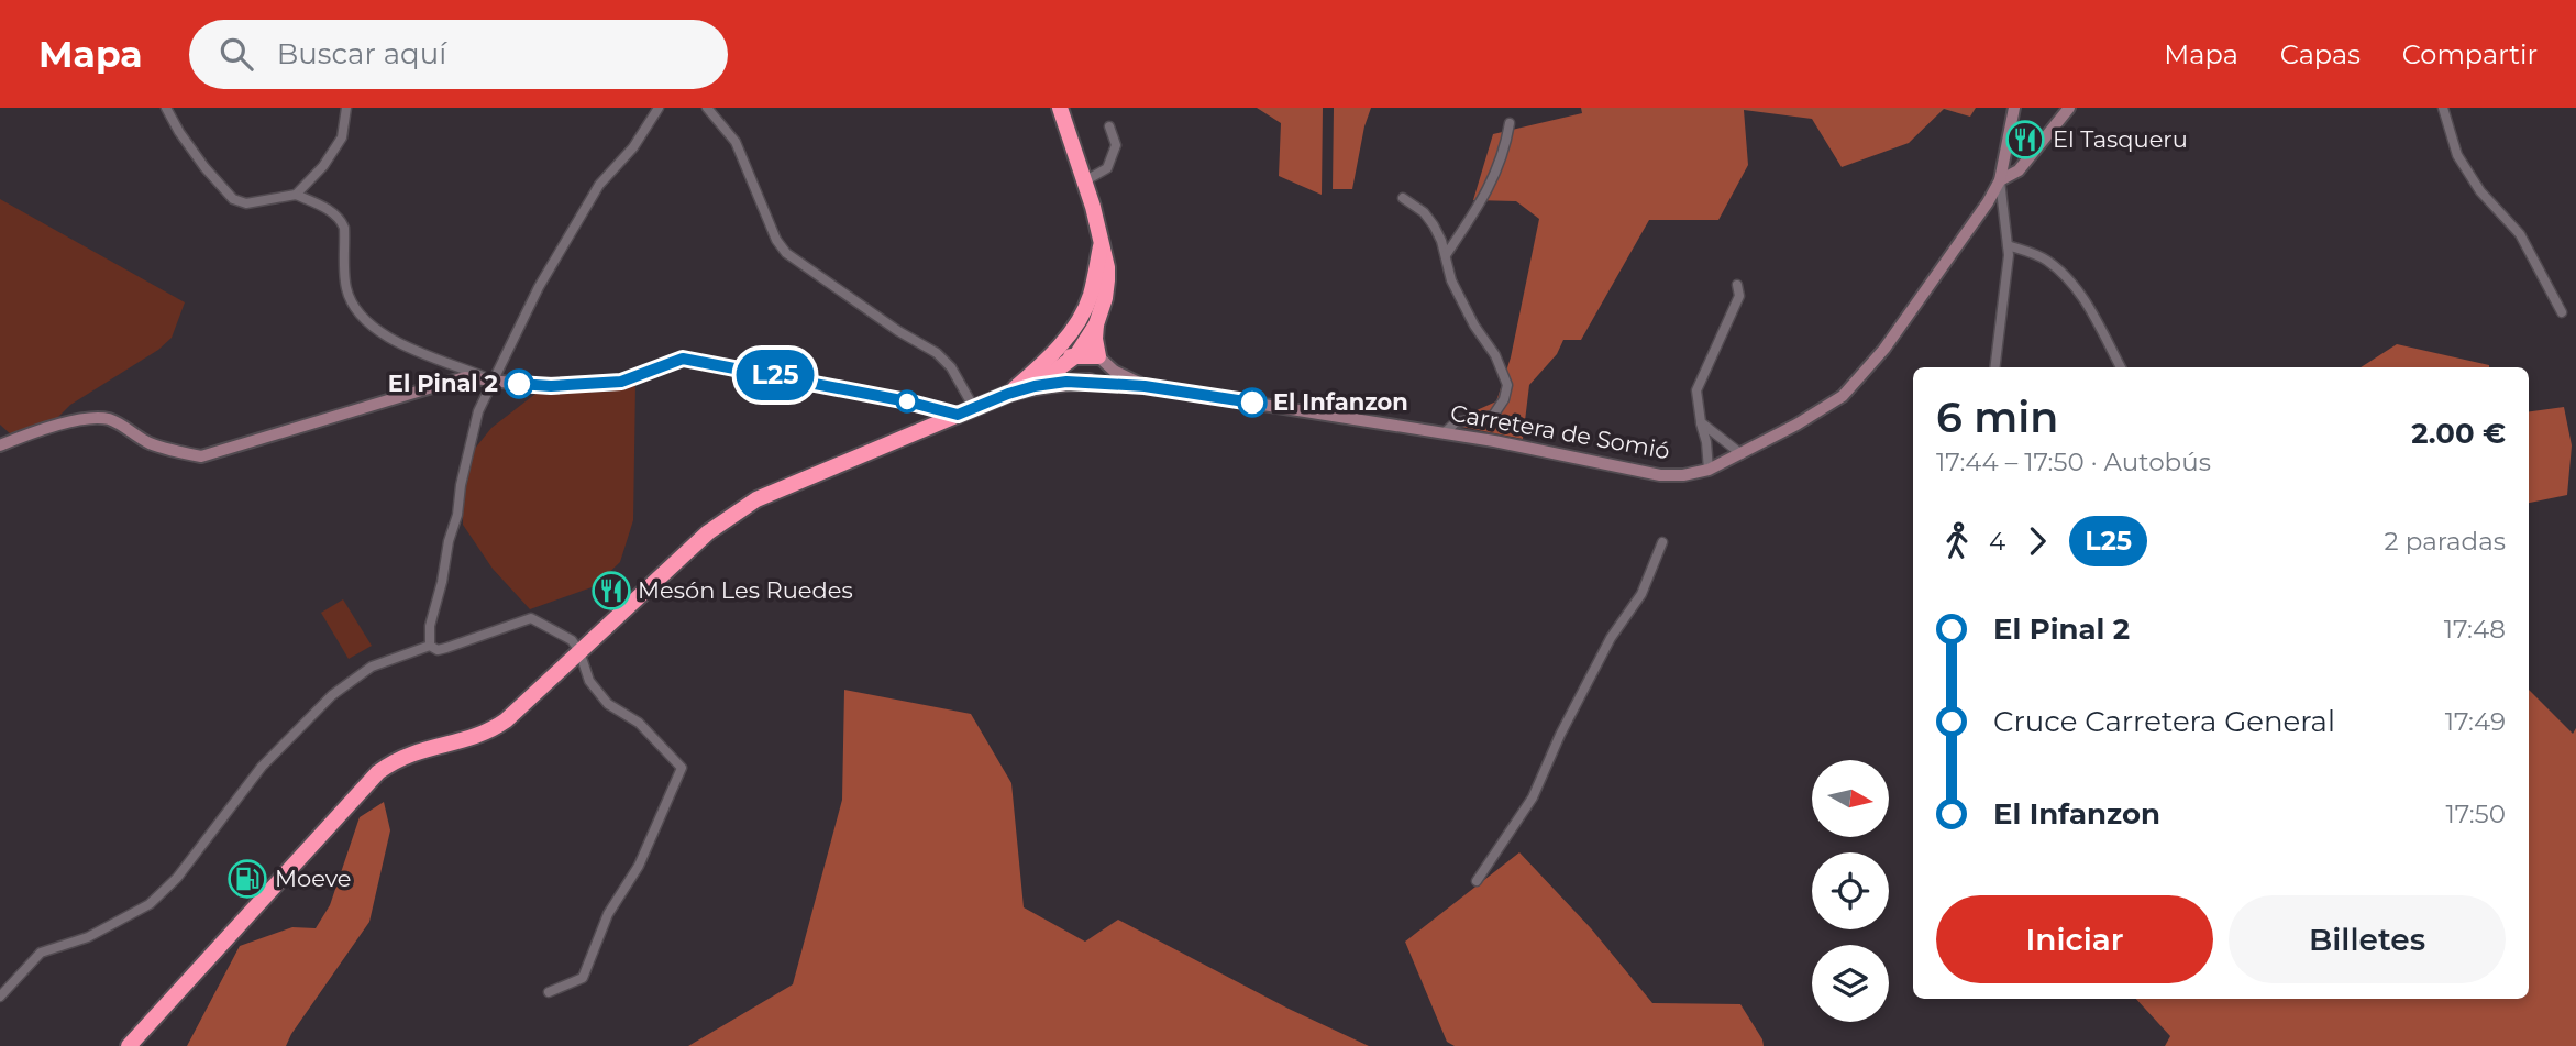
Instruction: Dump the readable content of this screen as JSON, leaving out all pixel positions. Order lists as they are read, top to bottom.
{
  "streets": {
    "street": ["Carretera de Somió"]
  },
  "places": {
    "restaurant": ["El Tasqueru", "Mesón Les Ruedes"],
    "other": ["El Pinal 2", "El Infanzon"],
    "fuel station": ["Moeve"]
  },
  "lines": ["bus line L25"],
  "north": "right",
  "page": {
    "header": "Mapa",
    "search": "Buscar aquí",
    "nav": ["Mapa", "Capas", "Compartir"],
    "on_map": "L25",
    "heading": ["6 min", "17:44 – 17:50 · Autobús", "2.00 €"],
    "legs": ["4", "L25", "2 paradas"],
    "list": [
      {
        "name": "El Pinal 2",
        "value": "17:48"
      },
      {
        "name": "Cruce Carretera General",
        "value": "17:49"
      },
      {
        "name": "El Infanzon",
        "value": "17:50"
      }
    ],
    "buttons": ["Iniciar", "Billetes"]
  }
}
